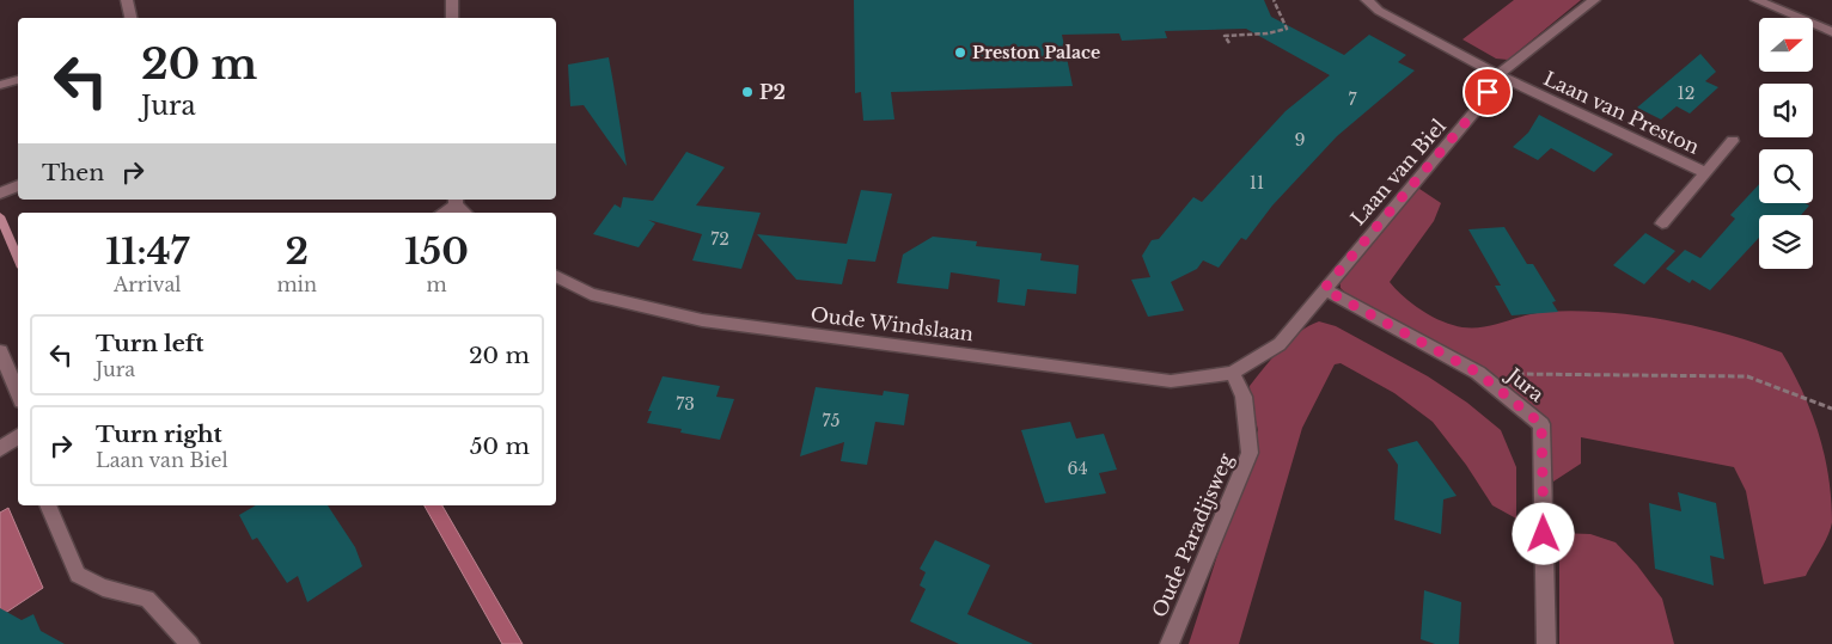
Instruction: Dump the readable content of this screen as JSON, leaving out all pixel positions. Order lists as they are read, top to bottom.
{
  "streets": {
    "street": [
      "Laan van Preston",
      "Laan van Biel",
      "Oude Windslaan",
      "Jura",
      "Oude Paradijsweg"
    ]
  },
  "crossings": [
    ["Laan van Preston", "Laan van Biel"],
    ["Laan van Biel", "Oude Windslaan"],
    ["Laan van Biel", "Jura"],
    ["Laan van Biel", "Oude Paradijsweg"],
    ["Oude Windslaan", "Oude Paradijsweg"]
  ],
  "places": ["Preston Palace", "P2"],
  "house_numbers": [
    "12",
    "7",
    "9",
    "11",
    "72",
    "73",
    "75",
    "64"
  ],
  "north": "right",
  "page": {
    "turn": ["20 m", "Jura"],
    "then": "Then",
    "eta": [
      "11:47",
      "Arrival",
      "2",
      "min",
      "150",
      "m"
    ],
    "list": [
      {
        "name": "Turn left",
        "note": "Jura",
        "value": "20 m"
      },
      {
        "name": "Turn right",
        "note": "Laan van Biel",
        "value": "50 m"
      }
    ]
  }
}
